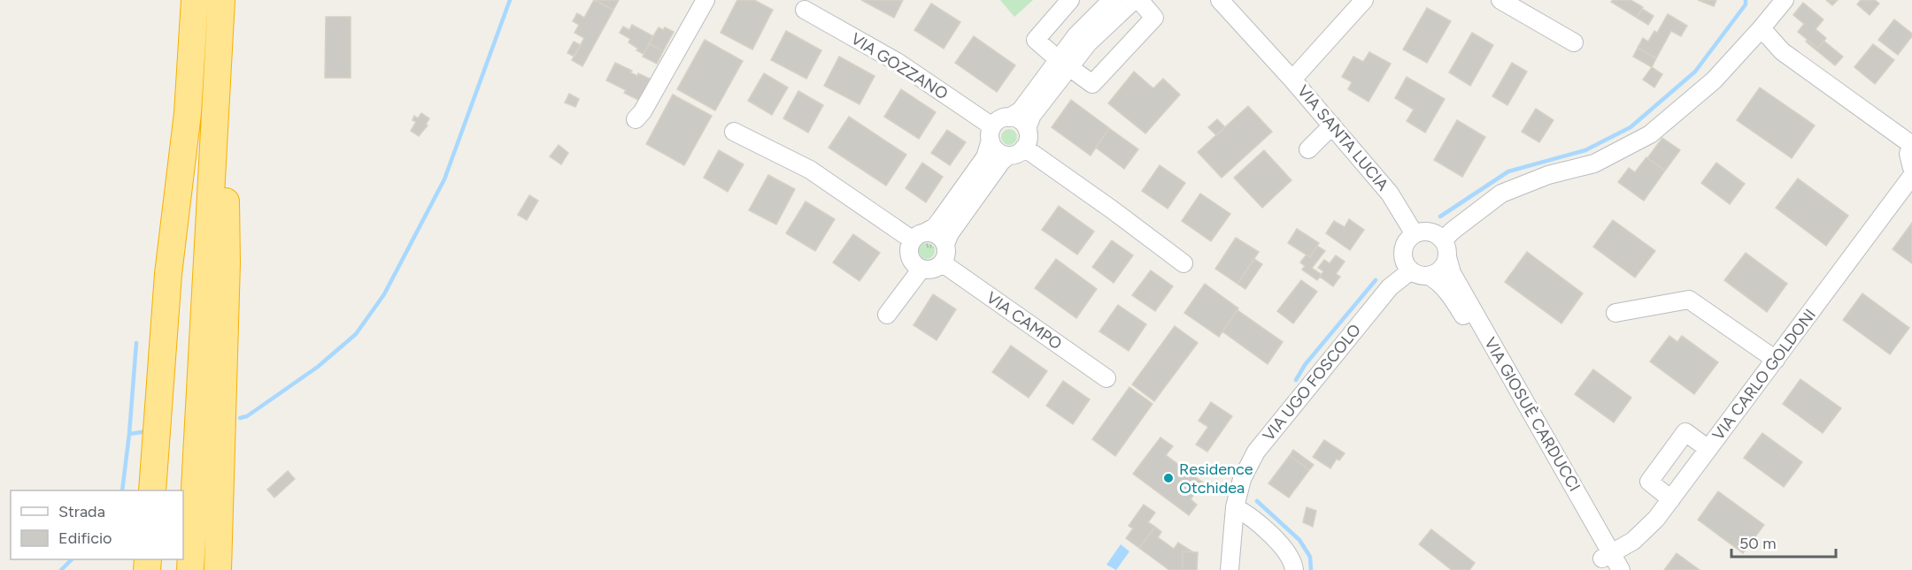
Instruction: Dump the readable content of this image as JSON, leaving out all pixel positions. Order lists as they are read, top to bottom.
{
  "streets": {
    "street": [
      "VIA GOZZANO",
      "VIA SANTA LUCIA",
      "VIA CAMPO",
      "VIA CARLO GOLDONI",
      "VIA UGO FOSCOLO",
      "VIA GIOSUÈ CARDUCCI"
    ]
  },
  "crossings": [
    ["VIA SANTA LUCIA", "VIA UGO FOSCOLO"],
    ["VIA SANTA LUCIA", "VIA GIOSUÈ CARDUCCI"],
    ["VIA CARLO GOLDONI", "VIA GIOSUÈ CARDUCCI"],
    ["VIA UGO FOSCOLO", "VIA GIOSUÈ CARDUCCI"]
  ],
  "places": ["Residence Otchidea"],
  "legend": ["Strada", "Edificio"],
  "scale_bar": "50 m"
}
